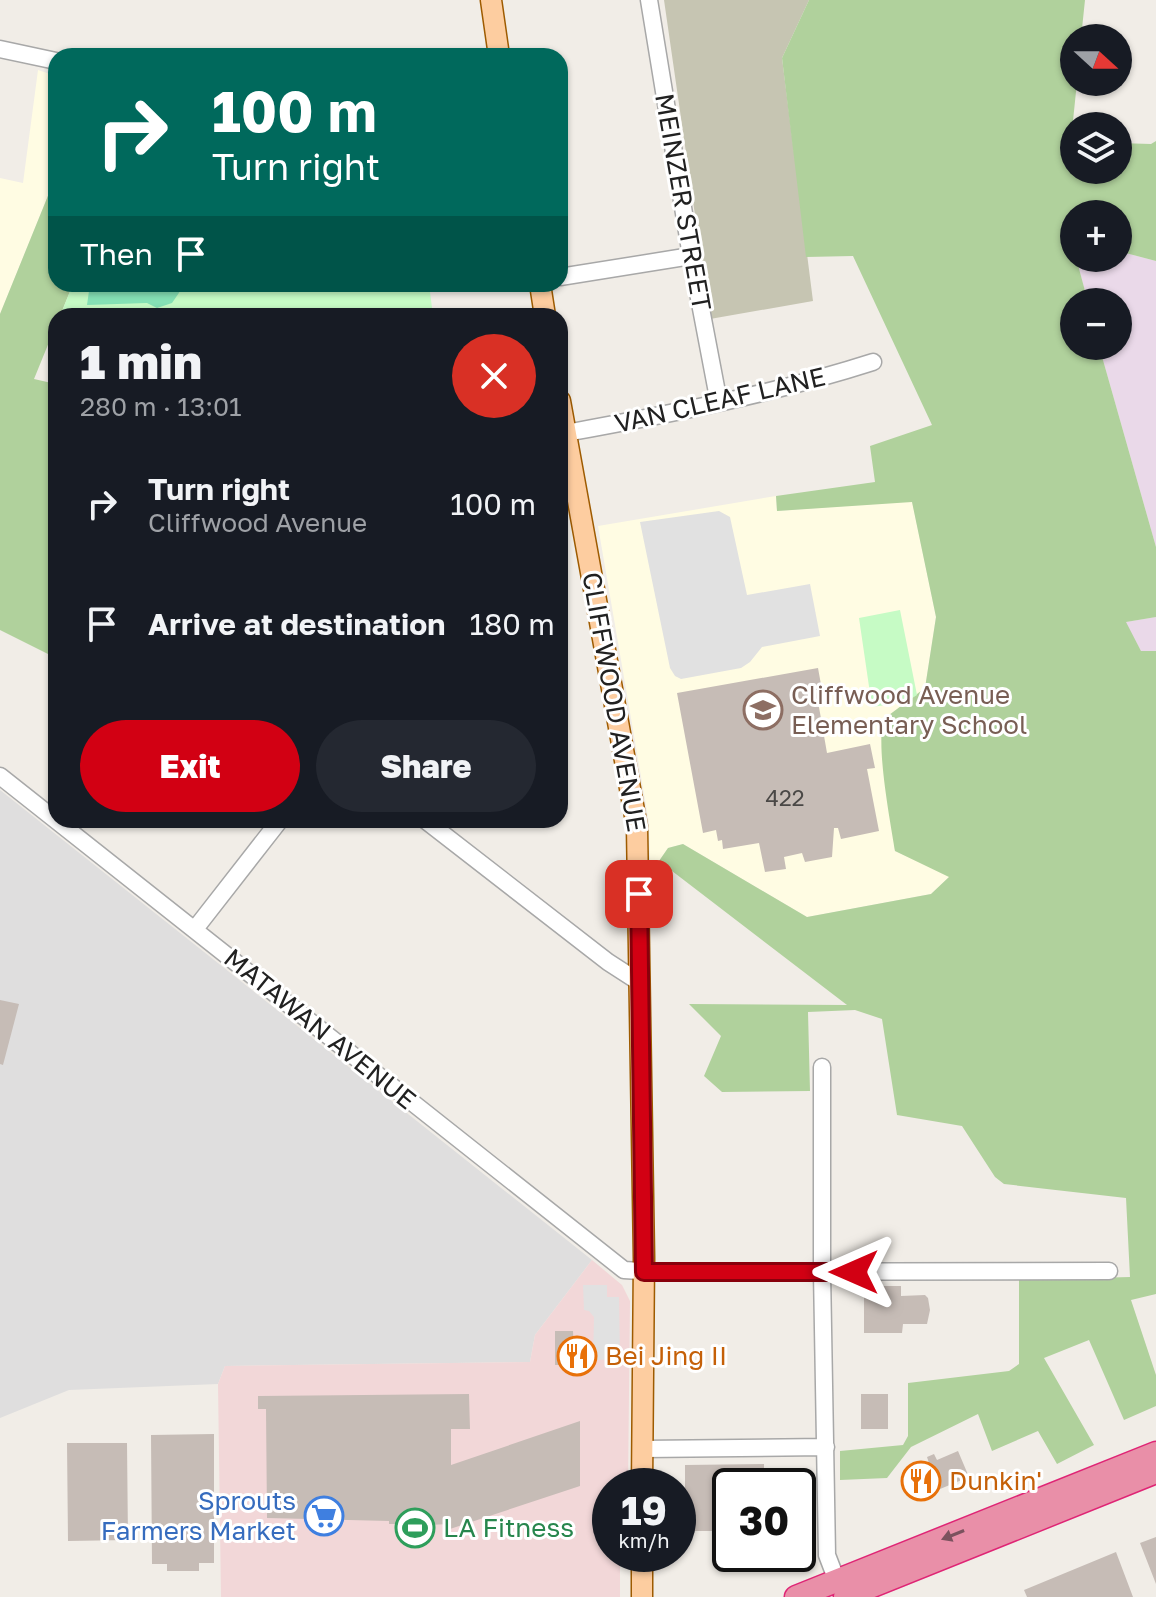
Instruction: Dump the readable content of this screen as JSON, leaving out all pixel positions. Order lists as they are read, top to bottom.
{
  "streets": {
    "main road": ["CLIFFWOOD AVENUE"],
    "street": ["MEINZER STREET", "VAN CLEAF LANE", "MATAWAN AVENUE"]
  },
  "crossings": [
    ["MEINZER STREET", "VAN CLEAF LANE"],
    ["CLIFFWOOD AVENUE", "MATAWAN AVENUE"]
  ],
  "places": {
    "school or university": ["Cliffwood Avenue Elementary School"],
    "restaurant": ["Bei Jing II", "Dunkin'"],
    "supermarket": ["Sprouts Farmers Market"],
    "sports": ["LA Fitness"]
  },
  "house_numbers": ["422"],
  "north": "right",
  "page": {
    "map_buttons": ["+", "−"],
    "turn": ["100 m", "Turn right"],
    "then": "Then",
    "heading": ["1 min", "280 m · 13:01"],
    "list": [
      {
        "name": "Turn right",
        "note": "Cliffwood Avenue",
        "value": "100 m"
      },
      {
        "name": "Arrive at destination",
        "value": "180 m"
      }
    ],
    "buttons": ["Exit", "Share"],
    "speed": "19 km/h",
    "limit": "30"
  }
}
